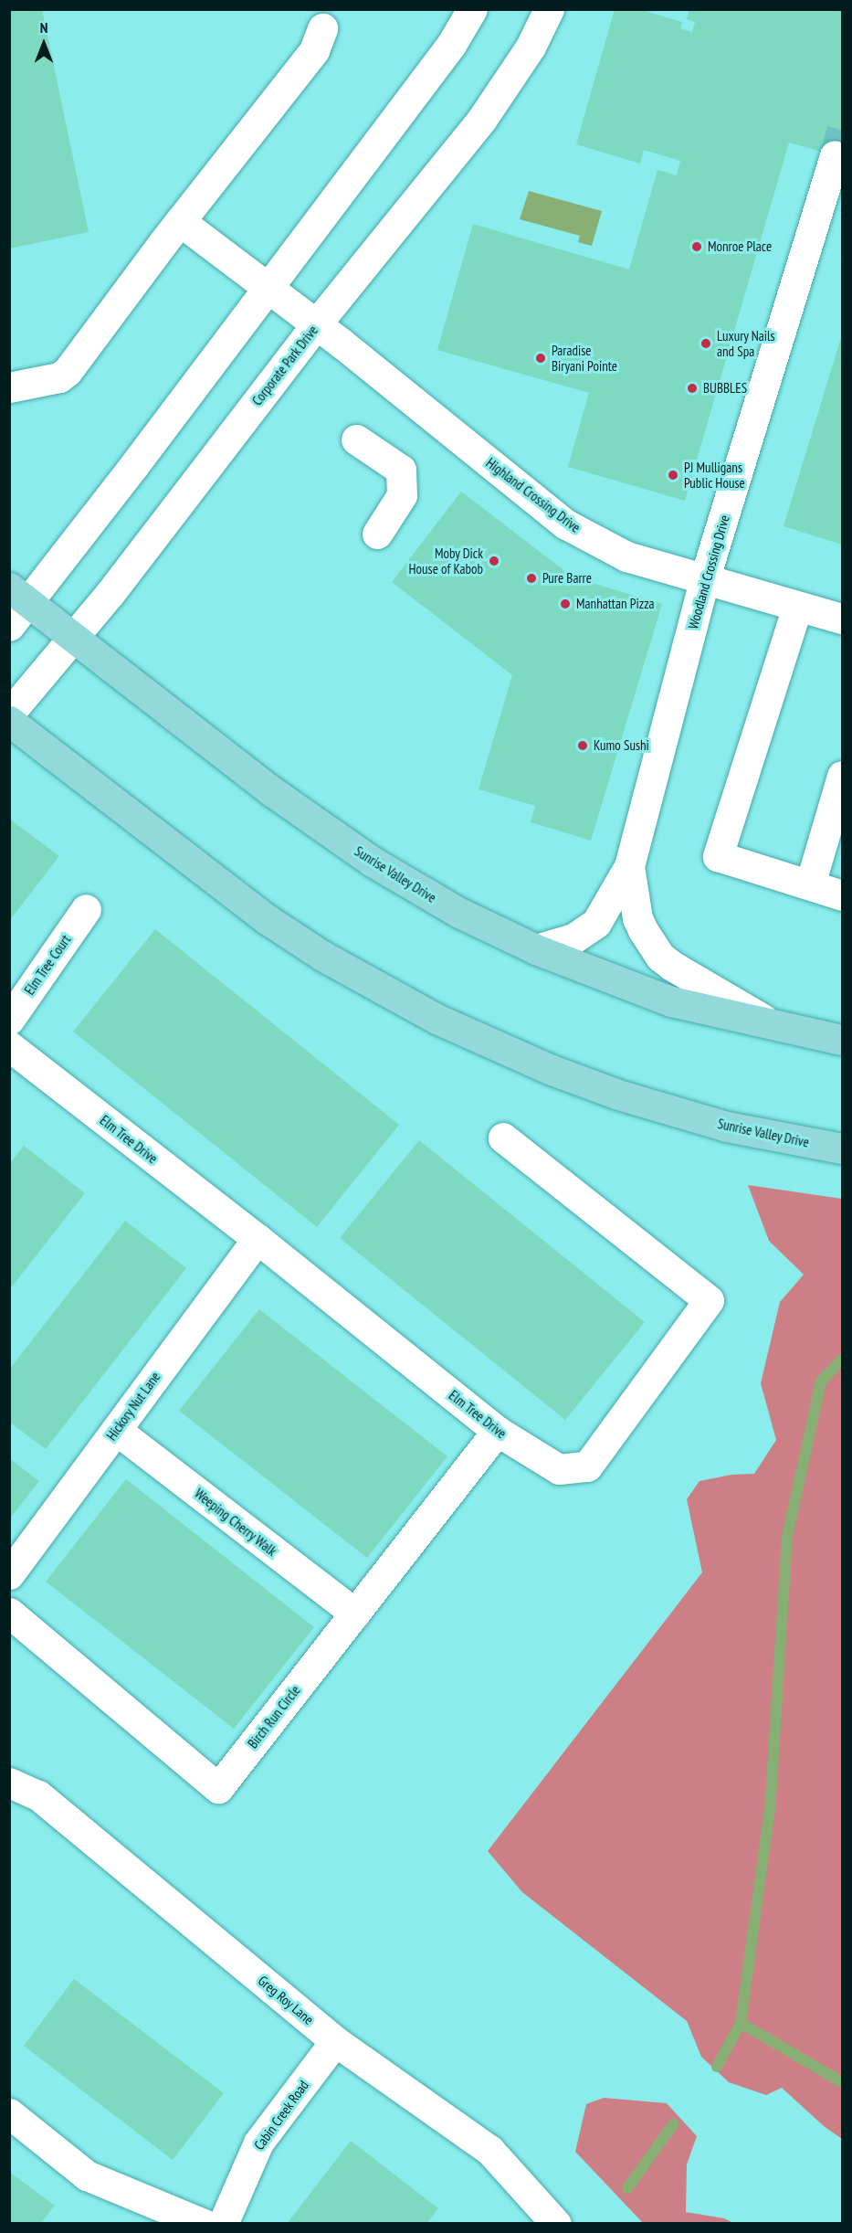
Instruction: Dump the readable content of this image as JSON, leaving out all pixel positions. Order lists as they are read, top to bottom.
{
  "streets": {
    "main road": ["Sunrise Valley Drive"],
    "street": [
      "Corporate Park Drive",
      "Highland Crossing Drive",
      "Woodland Crossing Drive",
      "Elm Tree Court",
      "Elm Tree Drive",
      "Hickory Nut Lane",
      "Weeping Cherry Walk",
      "Birch Run Circle",
      "Greg Roy Lane",
      "Cabin Creek Road"
    ]
  },
  "crossings": [
    ["Corporate Park Drive", "Highland Crossing Drive"],
    ["Corporate Park Drive", "Sunrise Valley Drive"],
    ["Highland Crossing Drive", "Woodland Crossing Drive"],
    ["Woodland Crossing Drive", "Sunrise Valley Drive"],
    ["Elm Tree Drive", "Hickory Nut Lane"],
    ["Elm Tree Drive", "Birch Run Circle"],
    ["Hickory Nut Lane", "Weeping Cherry Walk"],
    ["Weeping Cherry Walk", "Birch Run Circle"],
    ["Greg Roy Lane", "Cabin Creek Road"]
  ],
  "places": [
    "Monroe Place",
    "Luxury Nails and Spa",
    "Paradise Biryani Pointe",
    "BUBBLES",
    "PJ Mulligans Public House",
    "Moby Dick House of Kabob",
    "Pure Barre",
    "Manhattan Pizza",
    "Kumo Sushi"
  ],
  "north": "top"
}
